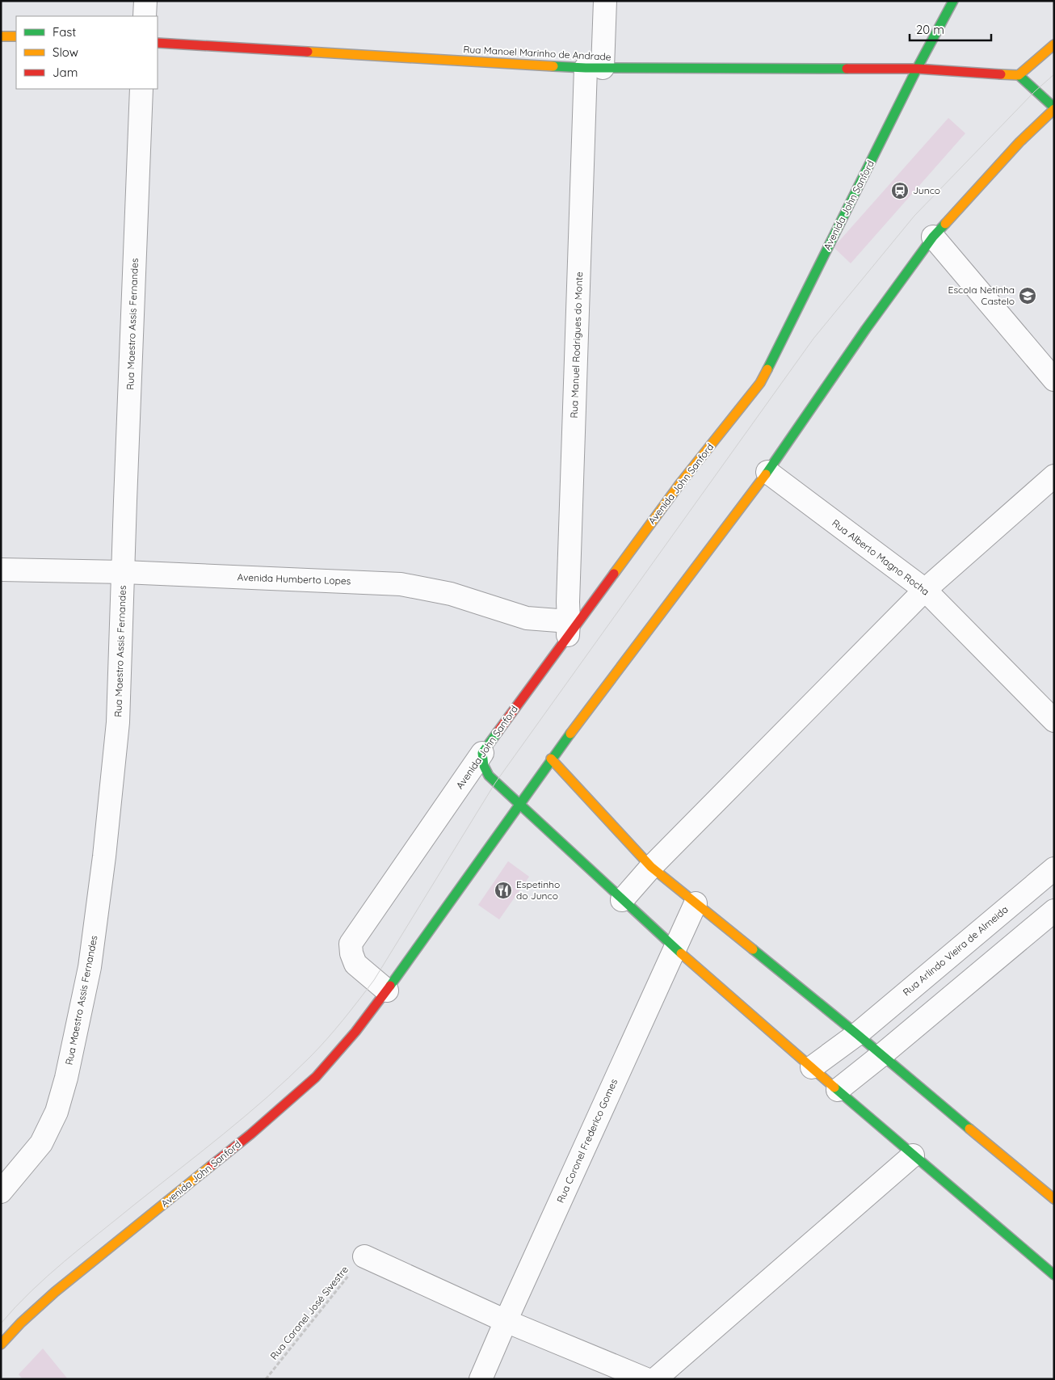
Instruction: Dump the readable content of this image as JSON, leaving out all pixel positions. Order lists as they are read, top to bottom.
{
  "streets": {
    "main road": ["Rua Manoel Marinho de Andrade", "Avenida John Sanford"],
    "street": [
      "Rua Maestro Assis Fernandes",
      "Rua Manuel Rodrigues do Monte",
      "Rua Alberto Magno Rocha",
      "Avenida Humberto Lopes",
      "Rua Arlindo Vieira de Almeida",
      "Rua Coronel Frederico Gomes"
    ],
    "path": ["Rua Coronel José Sivestre"]
  },
  "crossings": [
    ["Rua Manoel Marinho de Andrade", "Avenida John Sanford"],
    ["Rua Manoel Marinho de Andrade", "Rua Manuel Rodrigues do Monte"],
    ["Avenida John Sanford", "Rua Manuel Rodrigues do Monte"],
    ["Avenida John Sanford", "Rua Alberto Magno Rocha"],
    ["Avenida John Sanford", "Avenida Humberto Lopes"],
    ["Rua Maestro Assis Fernandes", "Avenida Humberto Lopes"],
    ["Rua Manuel Rodrigues do Monte", "Avenida Humberto Lopes"]
  ],
  "places": {
    "station": ["Junco"],
    "school or university": ["Escola Netinha Castelo"],
    "restaurant": ["Espetinho do Junco"]
  },
  "legend": ["Fast", "Slow", "Jam"],
  "scale_bar": "20 m"
}
